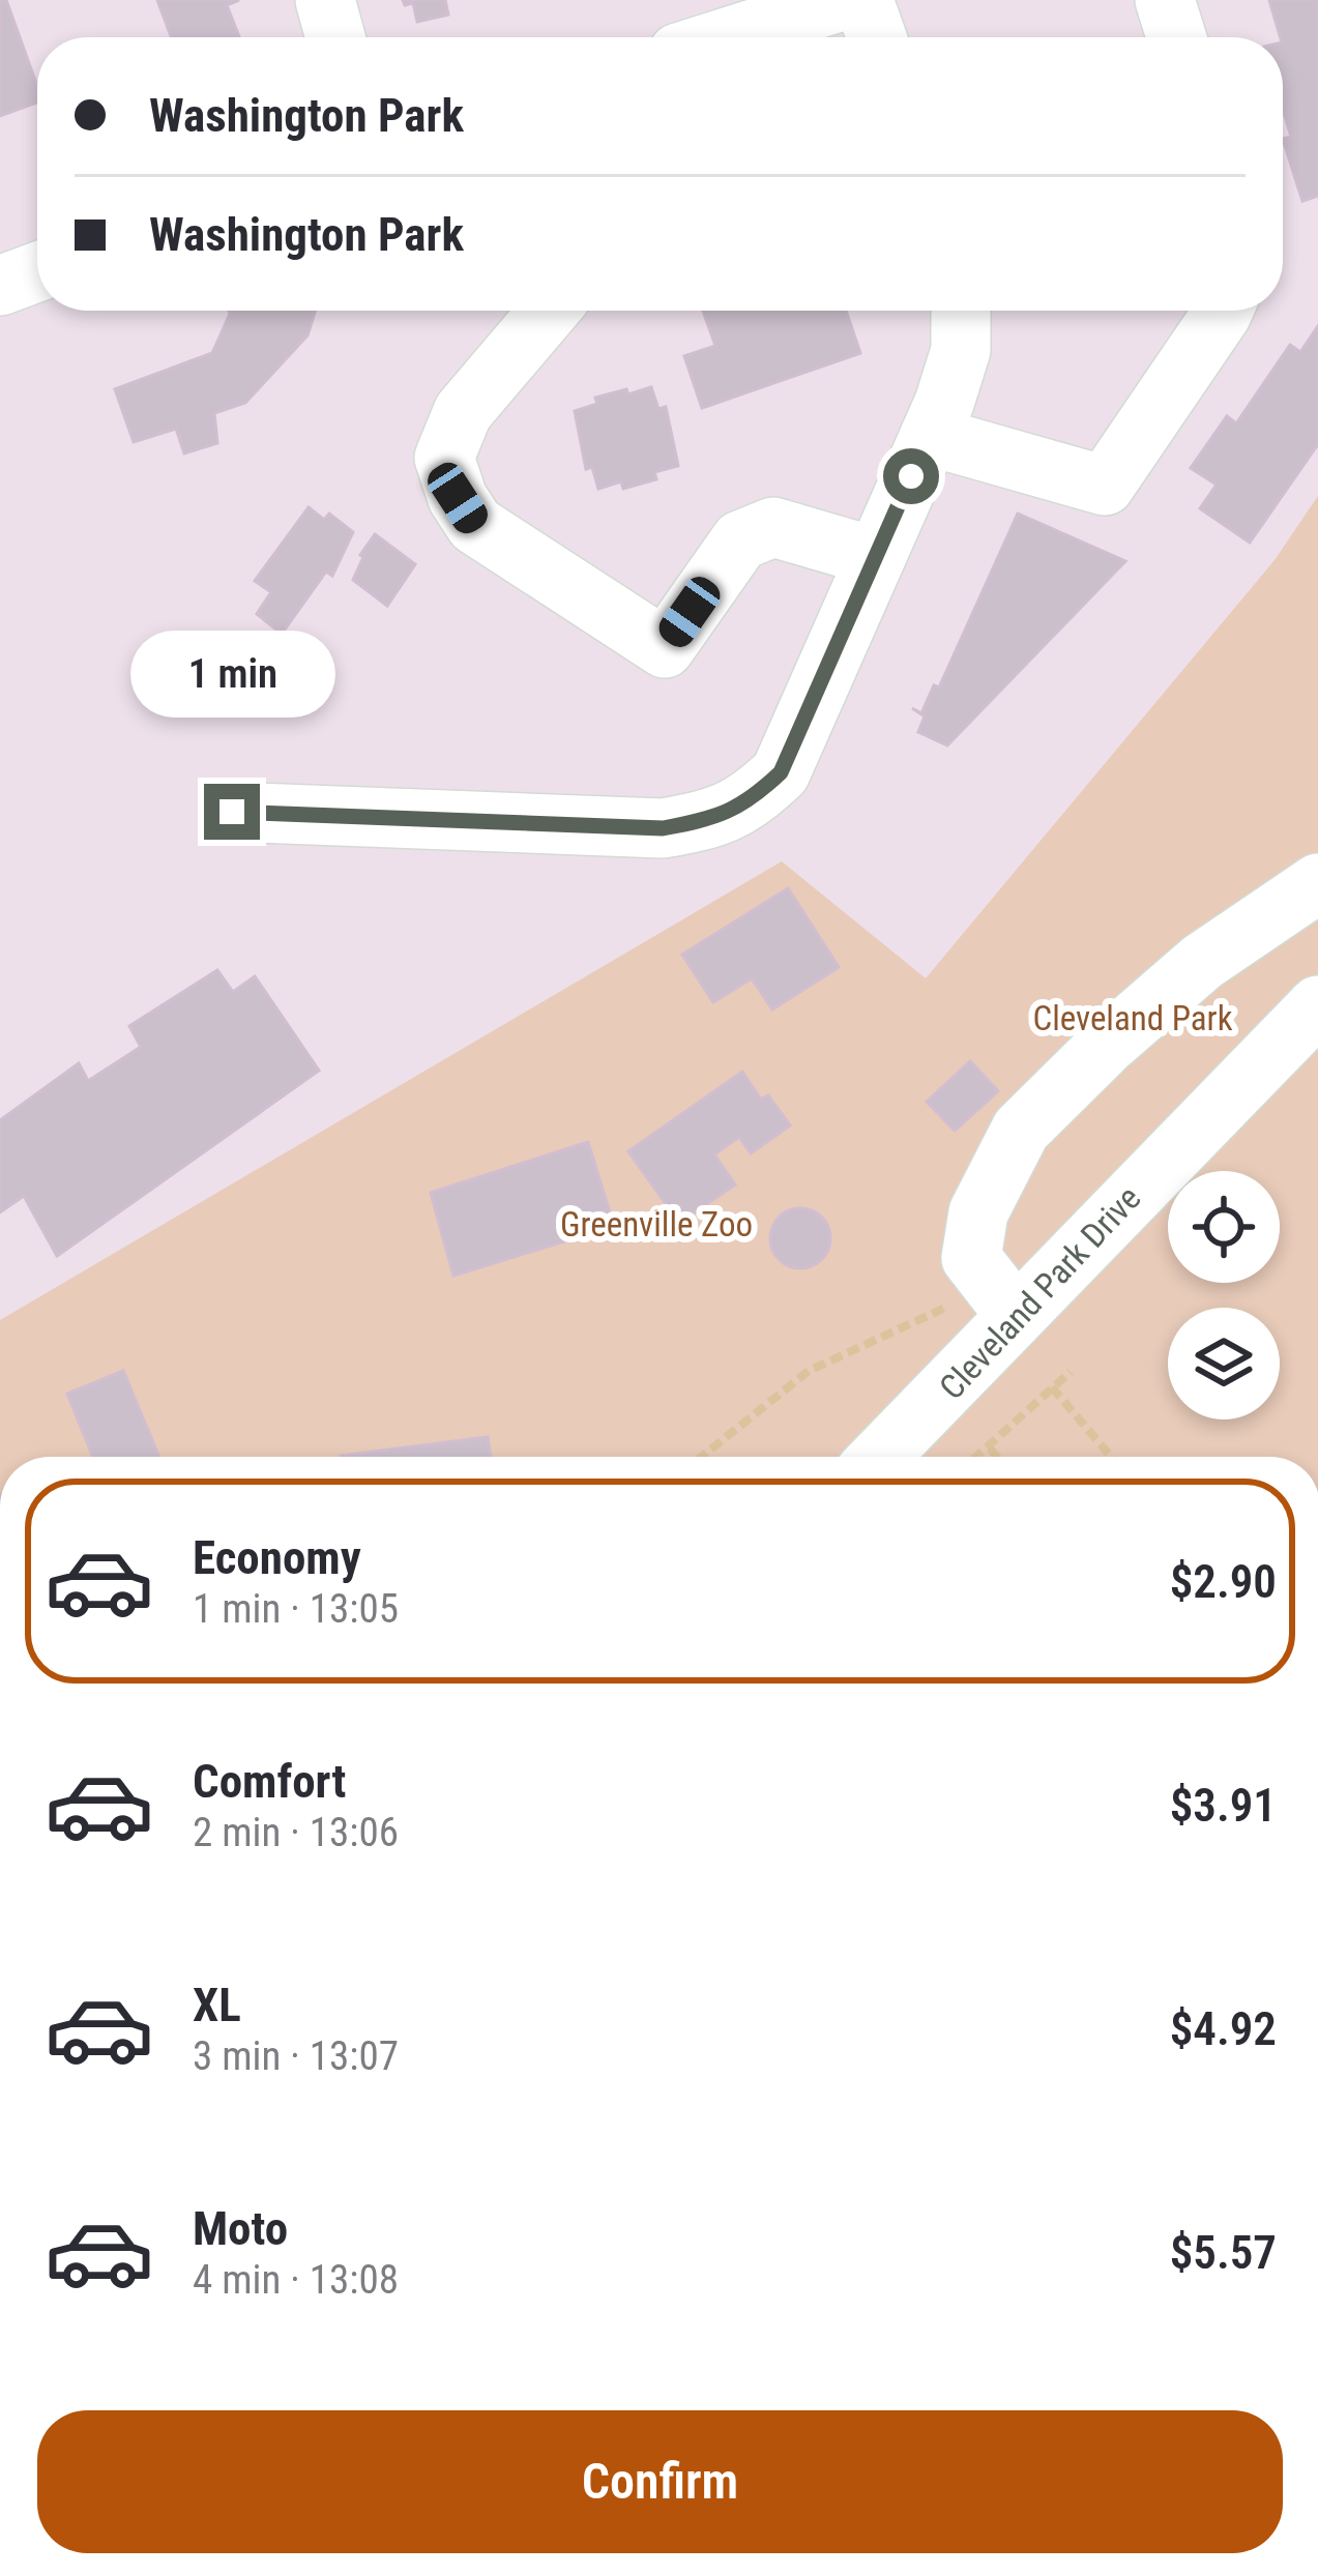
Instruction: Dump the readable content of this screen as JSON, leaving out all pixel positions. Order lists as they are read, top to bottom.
{
  "streets": {
    "street": ["Cleveland Park Drive"]
  },
  "parks": ["Cleveland Park", "Greenville Zoo"],
  "page": {
    "banner": ["Washington Park", "Washington Park"],
    "bubble": "1 min",
    "list": [
      {
        "name": "Economy",
        "note": "1 min · 13:05",
        "value": "$2.90"
      },
      {
        "name": "Comfort",
        "note": "2 min · 13:06",
        "value": "$3.91"
      },
      {
        "name": "XL",
        "note": "3 min · 13:07",
        "value": "$4.92"
      },
      {
        "name": "Moto",
        "note": "4 min · 13:08",
        "value": "$5.57"
      }
    ],
    "buttons": "Confirm"
  }
}
